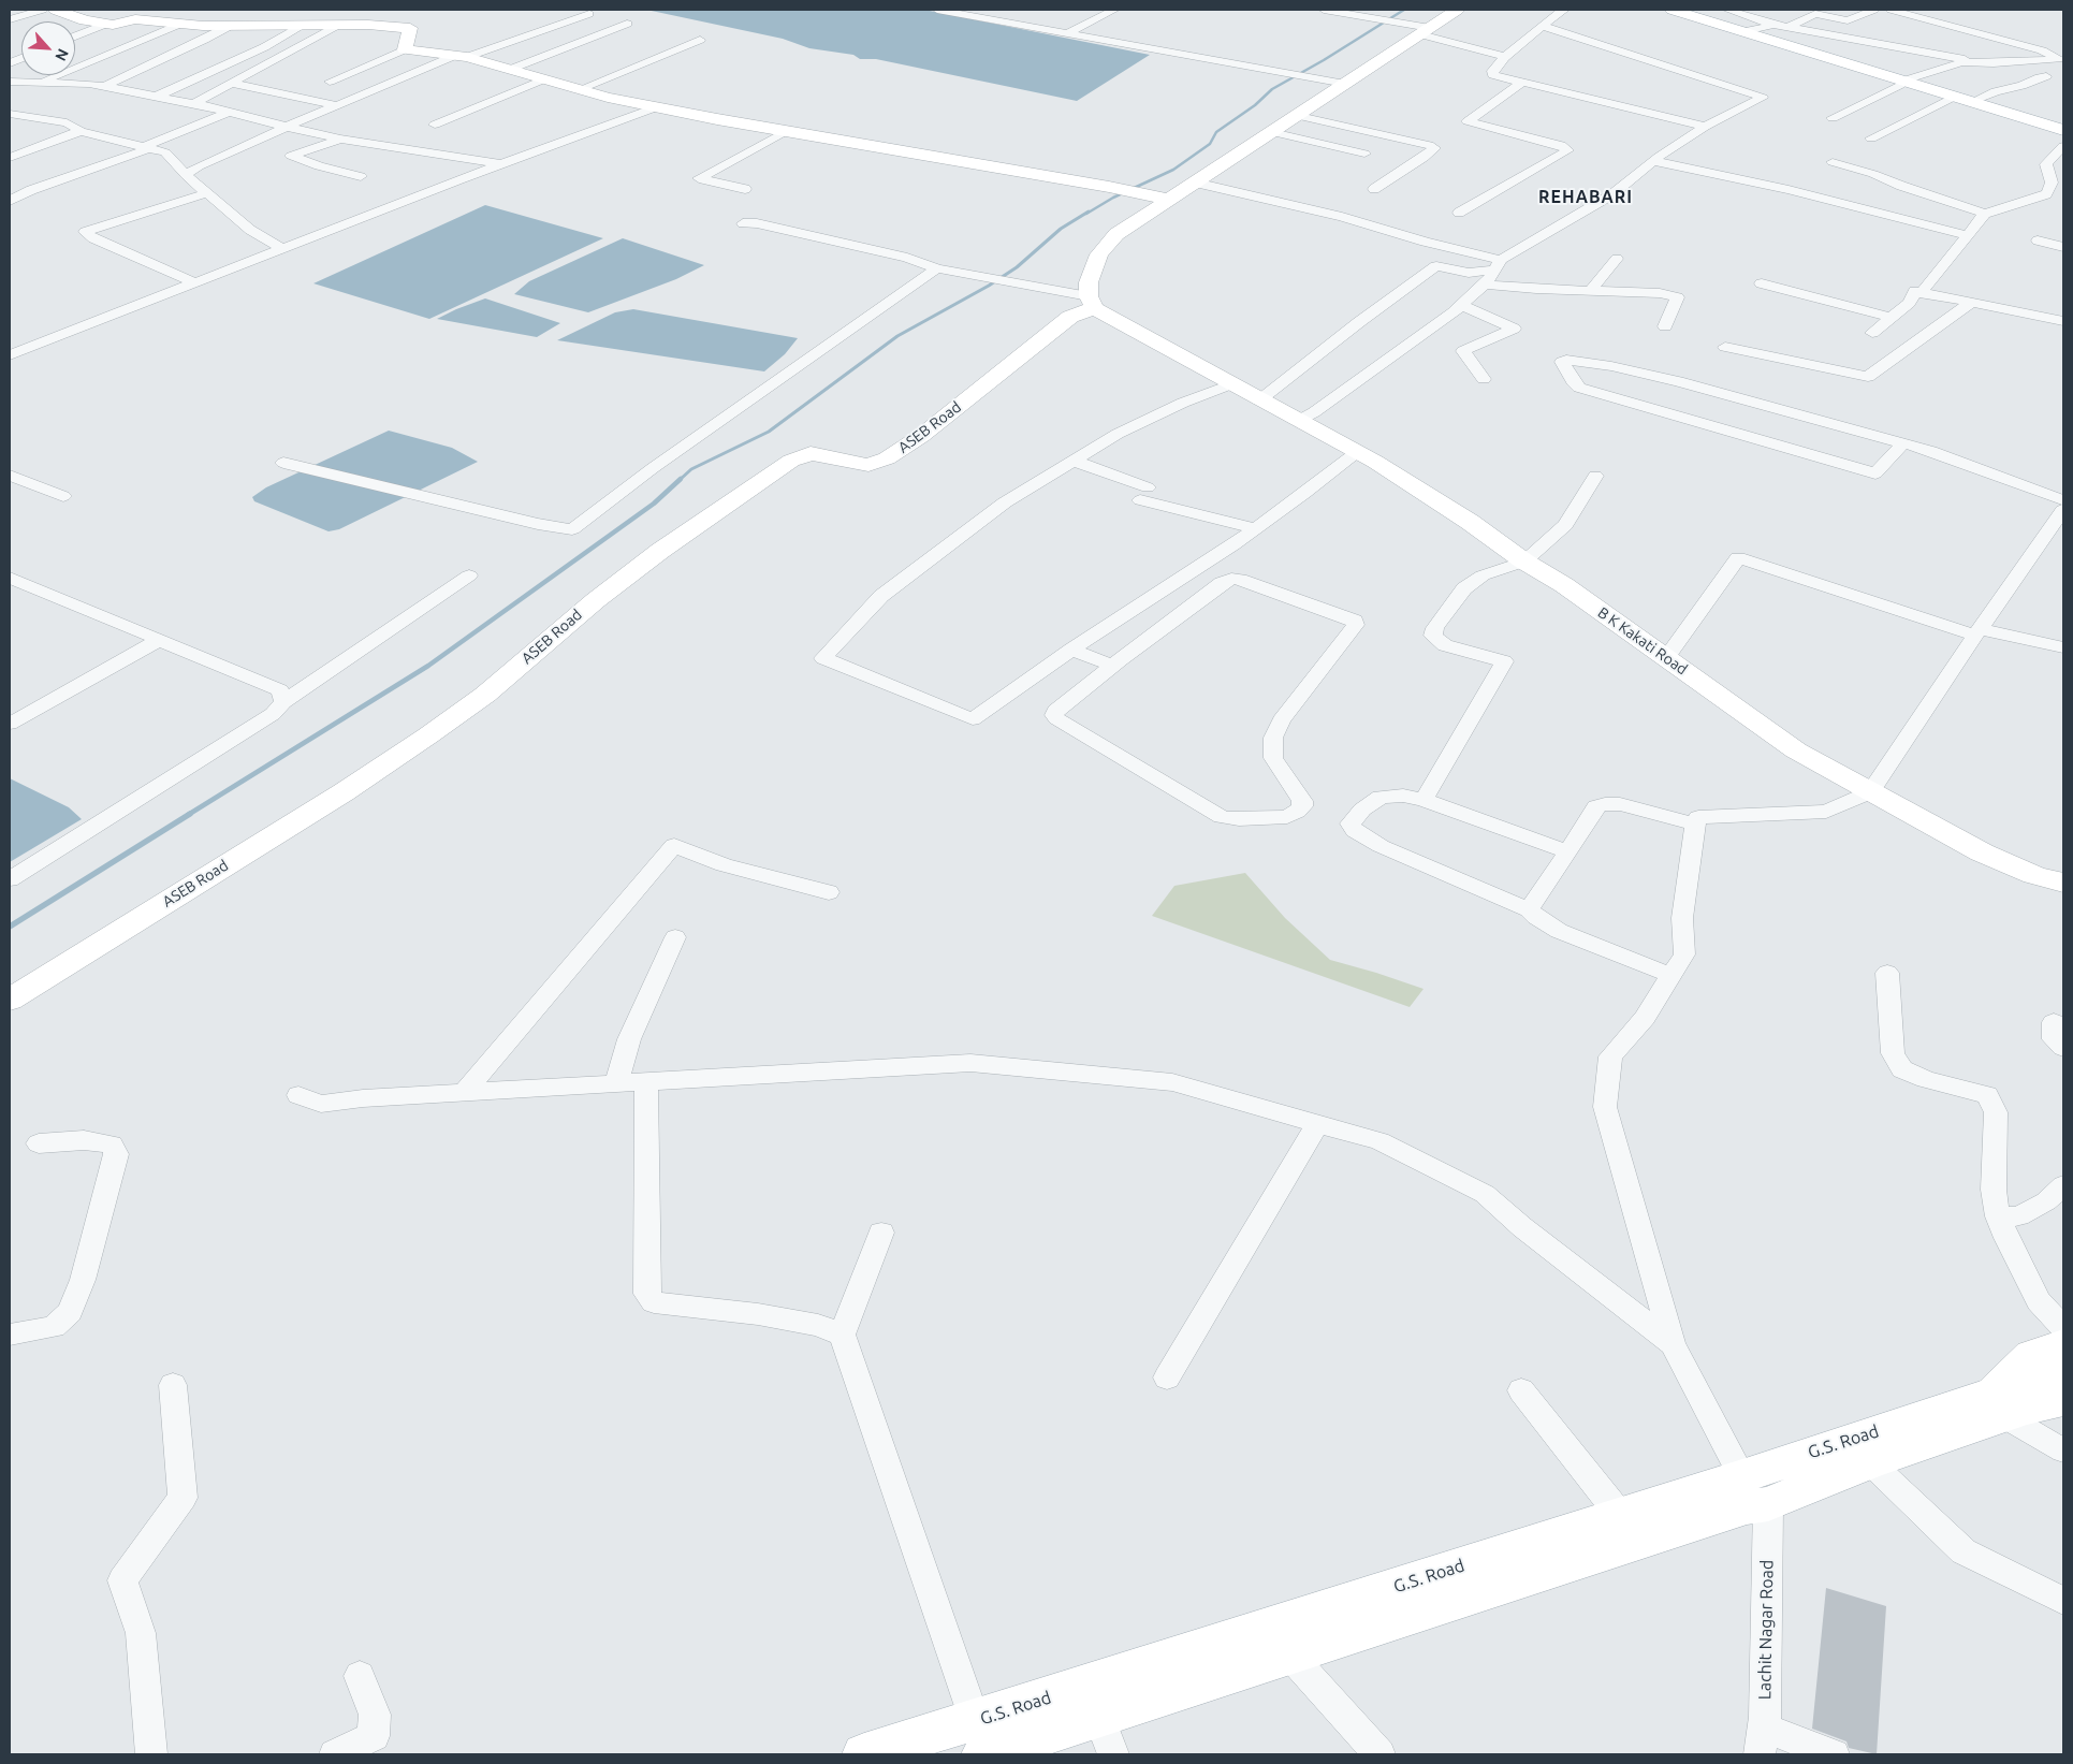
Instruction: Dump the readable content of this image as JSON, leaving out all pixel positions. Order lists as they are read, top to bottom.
{
  "streets": {
    "main road": ["ASEB Road", "B K Kakati Road", "G.S. Road"],
    "street": ["Lachit Nagar Road"]
  },
  "crossings": [
    ["ASEB Road", "B K Kakati Road"],
    ["G.S. Road", "Lachit Nagar Road"]
  ],
  "districts": ["REHABARI"],
  "north": "bottom right"
}
